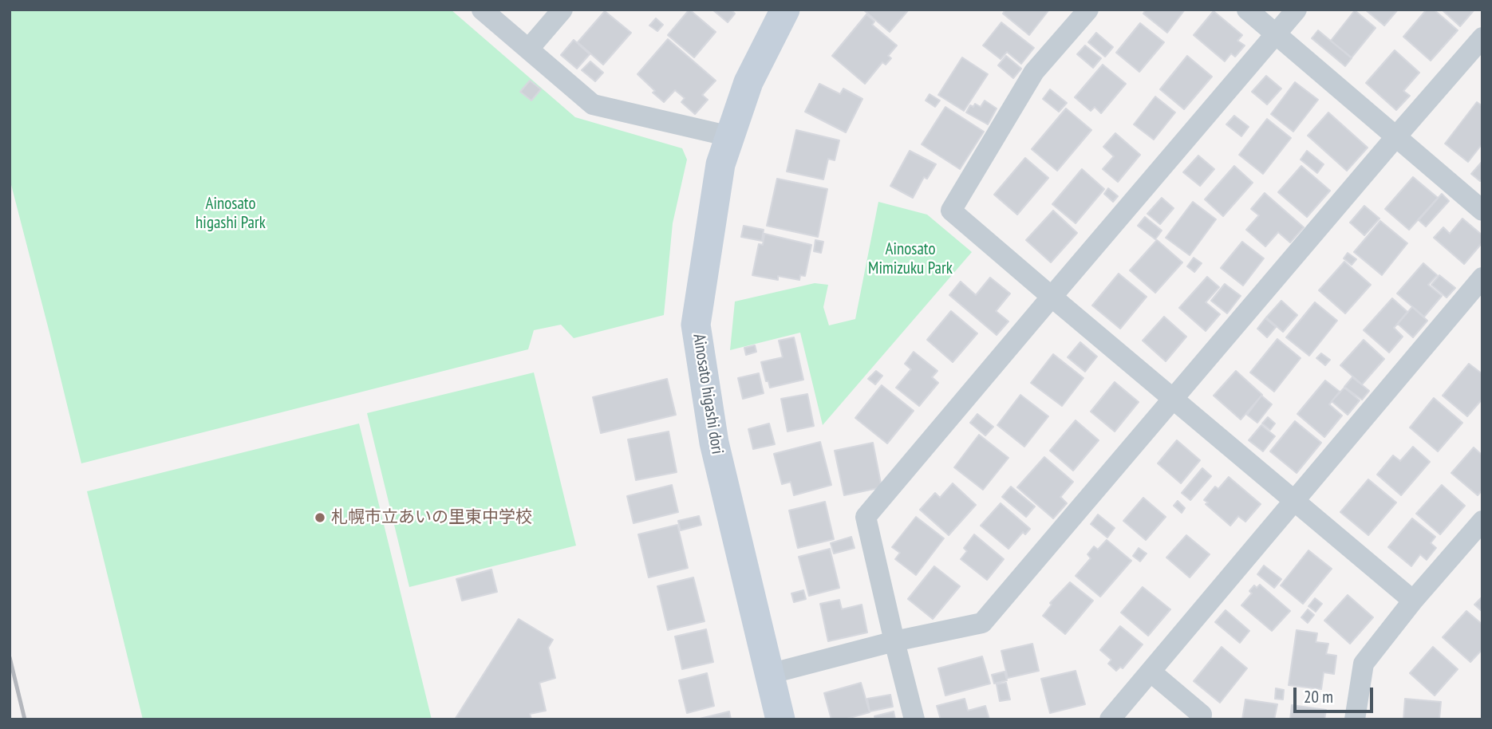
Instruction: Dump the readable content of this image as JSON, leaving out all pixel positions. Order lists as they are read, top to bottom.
{
  "streets": {
    "street": ["Ainosato higashi dori"]
  },
  "parks": ["Ainosato higashi Park", "Ainosato Mimizuku Park"],
  "places": ["札幌市立あいの里東中学校"],
  "scale_bar": "20 m"
}
